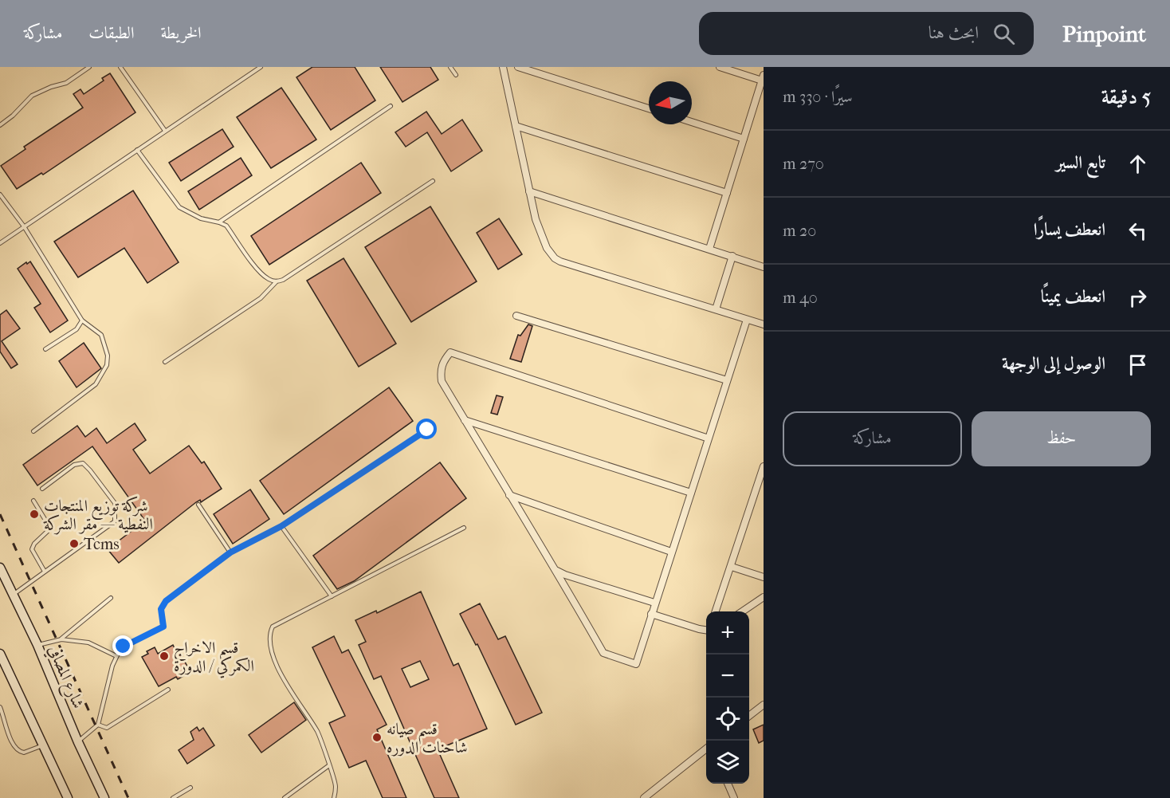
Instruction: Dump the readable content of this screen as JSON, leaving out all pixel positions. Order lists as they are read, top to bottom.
{
  "streets": {
    "main road": ["شارع المصافي"]
  },
  "places": [
    "شركة توزيع المنتجات النفطية — مقر الشركة",
    "Tcms",
    "قسم الاخراج الكمركي / الدورة",
    "قسم صيانه شاحنات الدوره"
  ],
  "north": "left",
  "page": {
    "header": "Pinpoint",
    "search": "ابحث هنا",
    "nav": ["الخريطة", "الطبقات", "مشاركة"],
    "heading": ["5 دقيقة", "سيرًا · 330 m"],
    "list": [
      ["تابع السير", "270 m"],
      ["انعطف يسارًا", "20 m"],
      ["انعطف يمينًا", "40 m"],
      "الوصول إلى الوجهة"
    ],
    "buttons": ["حفظ", "مشاركة"],
    "map_buttons": ["+", "−"]
  }
}
